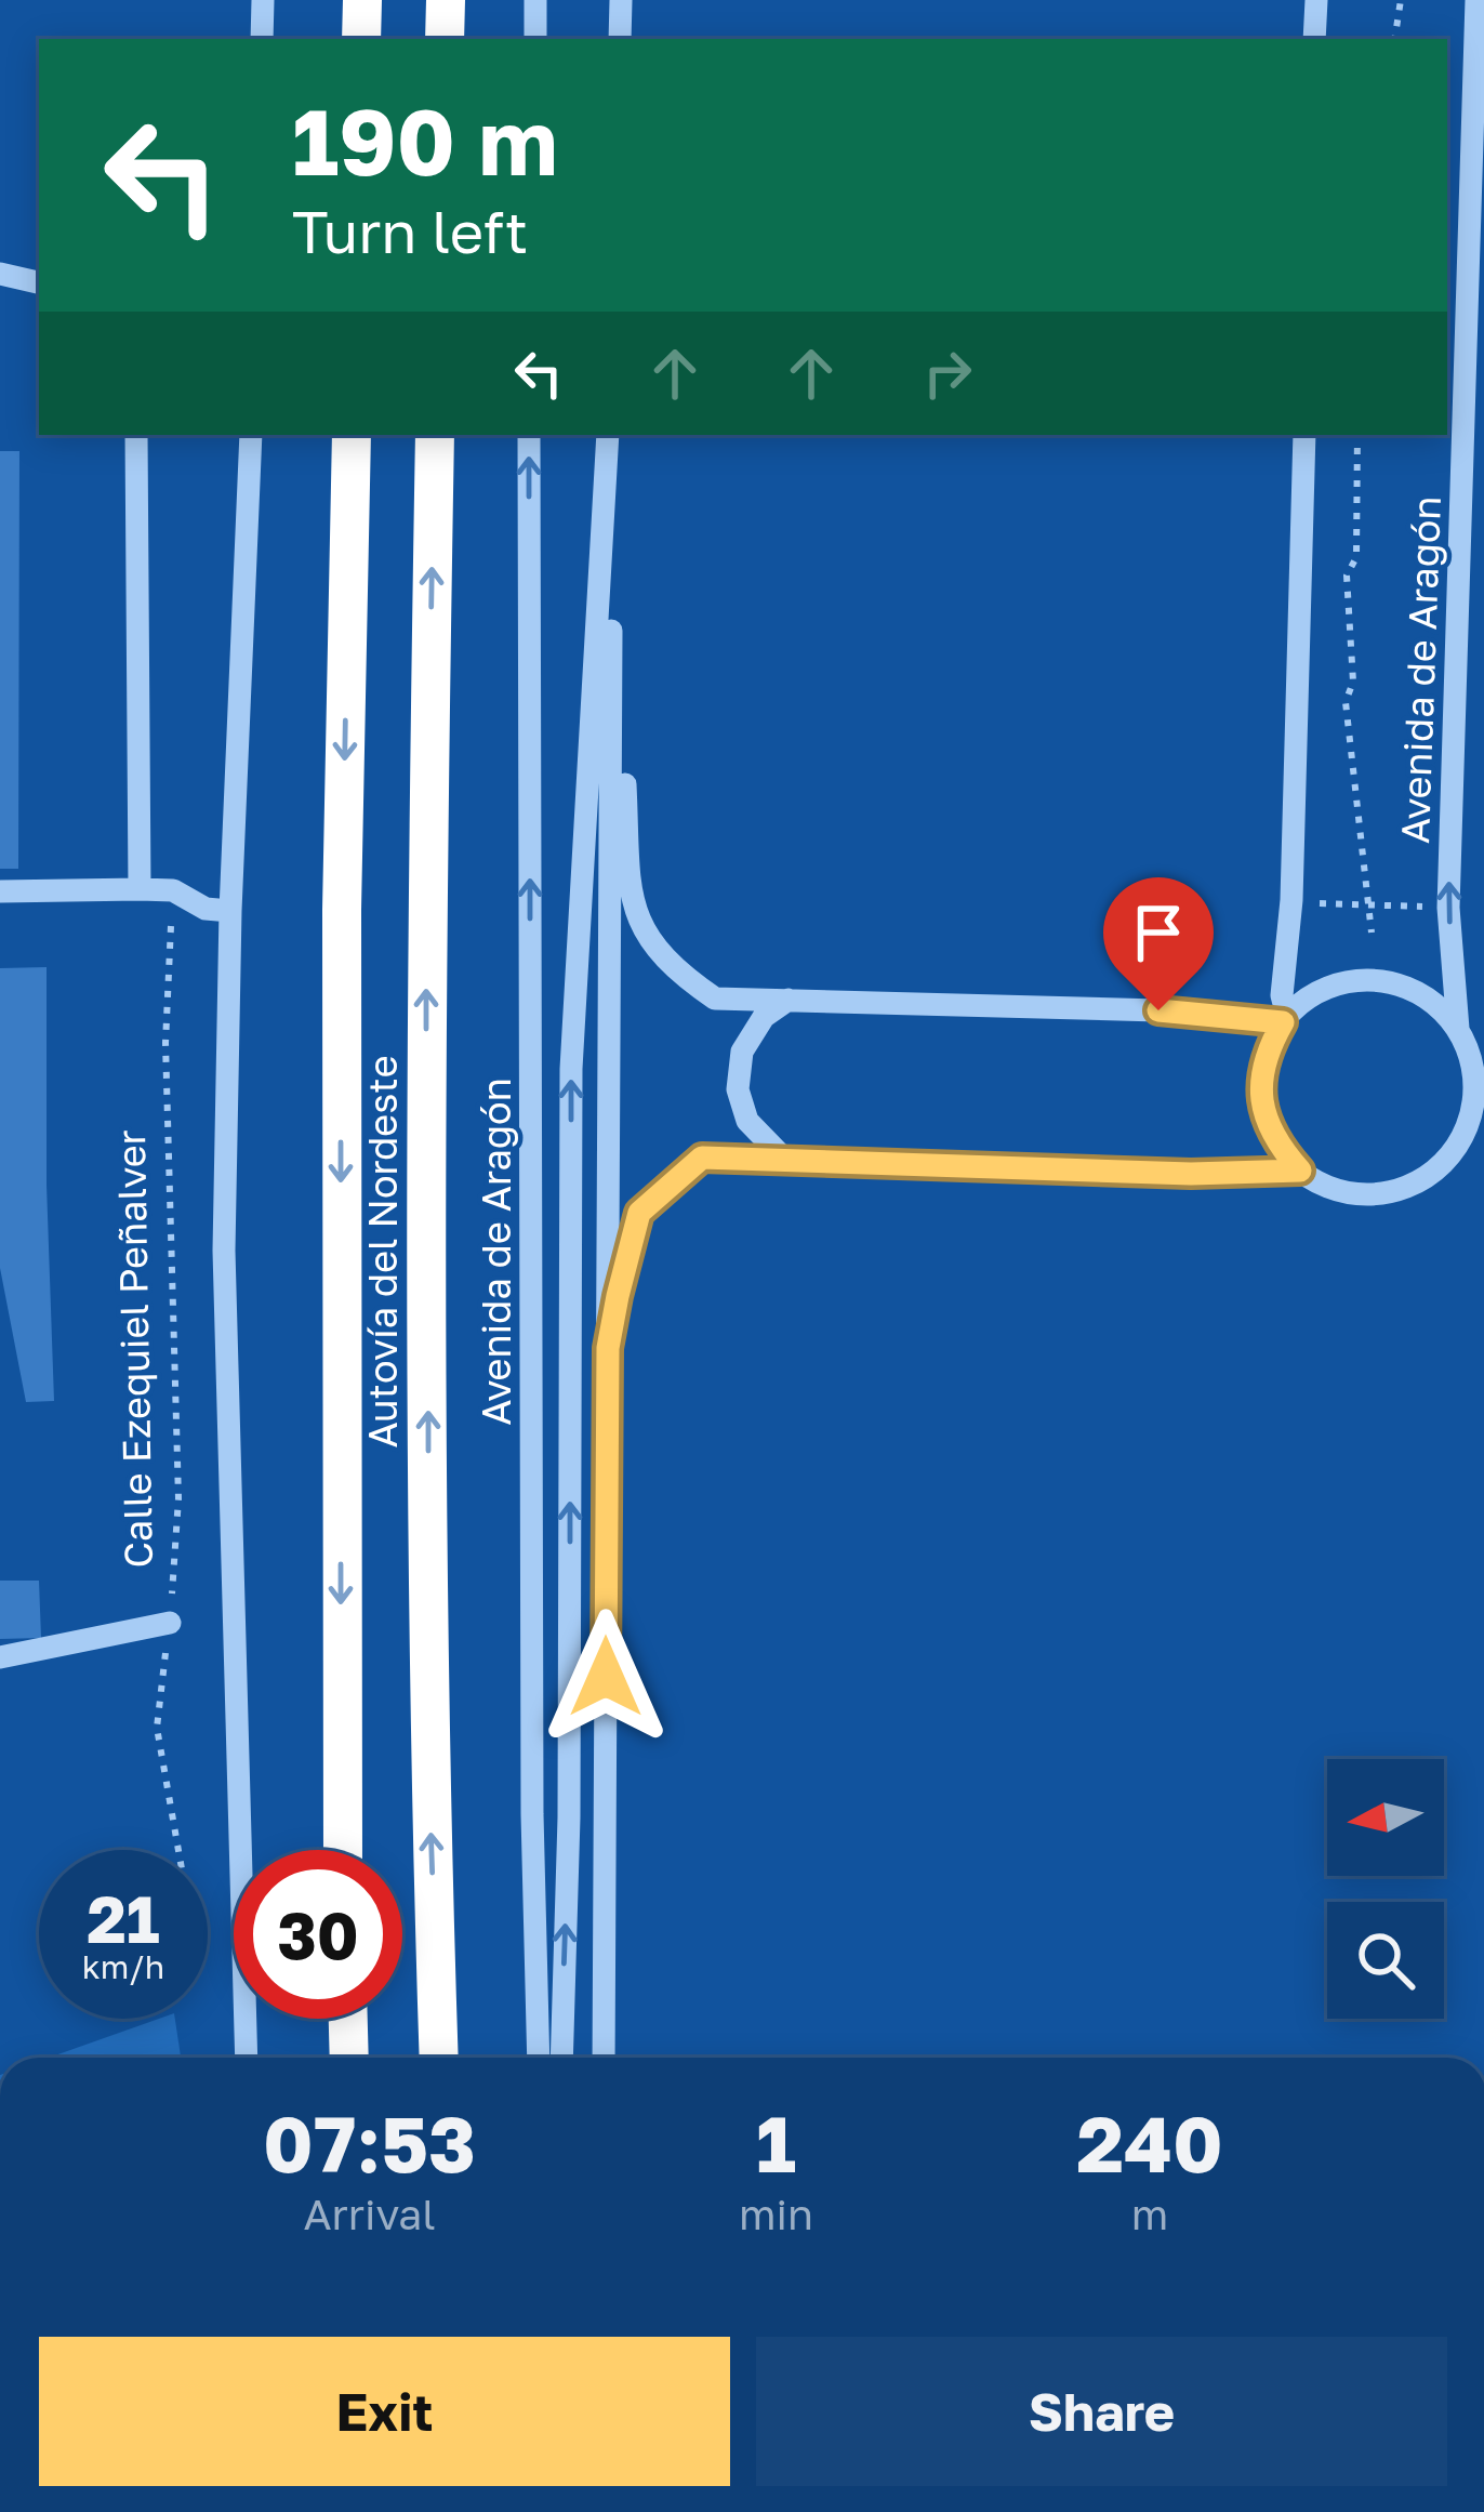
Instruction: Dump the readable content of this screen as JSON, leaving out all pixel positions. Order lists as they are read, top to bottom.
{
  "streets": {
    "highway": ["Autovía del Nordeste"],
    "street": ["Avenida de Aragón"],
    "path": ["Calle Ezequiel Peñalver"]
  },
  "north": "left",
  "page": {
    "turn": ["190 m", "Turn left"],
    "speed": "21 km/h",
    "limit": "30",
    "eta": [
      "07:53",
      "Arrival",
      "1",
      "min",
      "240",
      "m"
    ],
    "buttons": ["Exit", "Share"]
  }
}
